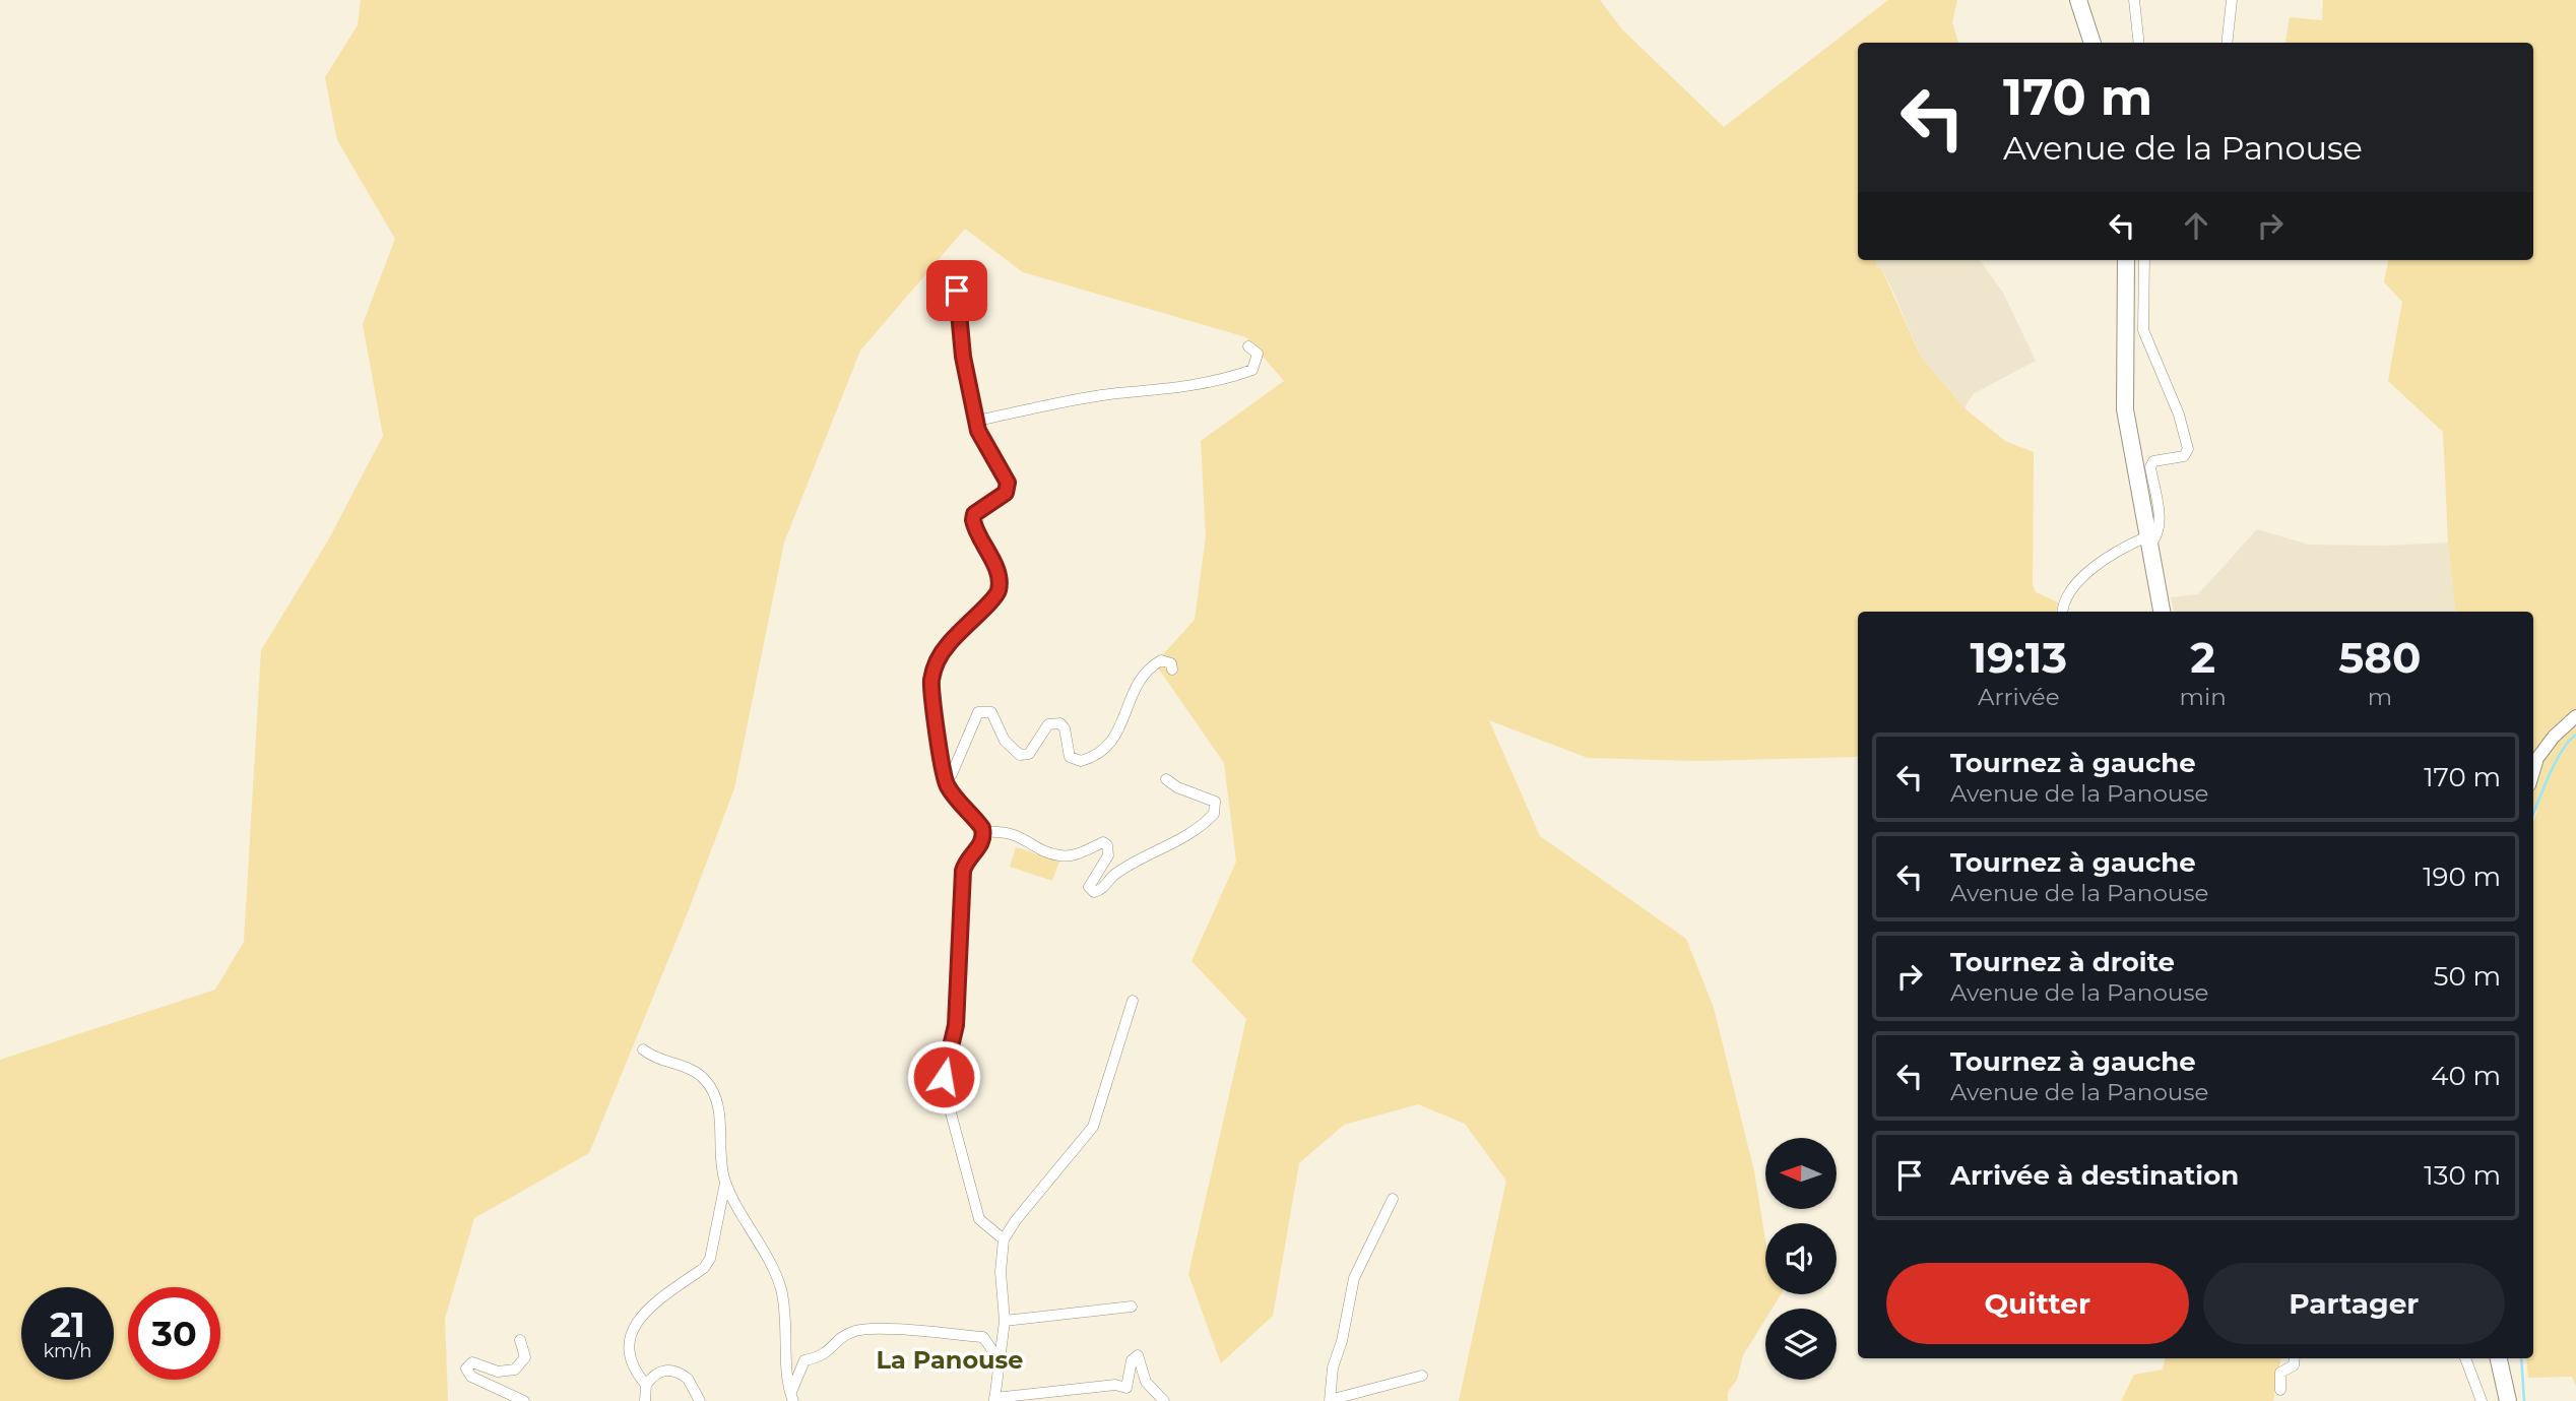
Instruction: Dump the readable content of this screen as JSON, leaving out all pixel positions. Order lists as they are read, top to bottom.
{
  "districts": ["La Panouse"],
  "north": "left",
  "page": {
    "turn": ["170 m", "Avenue de la Panouse"],
    "eta": [
      "19:13",
      "Arrivée",
      "2",
      "min",
      "580",
      "m"
    ],
    "list": [
      {
        "name": "Tournez à gauche",
        "note": "Avenue de la Panouse",
        "value": "170 m"
      },
      {
        "name": "Tournez à gauche",
        "note": "Avenue de la Panouse",
        "value": "190 m"
      },
      {
        "name": "Tournez à droite",
        "note": "Avenue de la Panouse",
        "value": "50 m"
      },
      {
        "name": "Tournez à gauche",
        "note": "Avenue de la Panouse",
        "value": "40 m"
      },
      {
        "name": "Arrivée à destination",
        "value": "130 m"
      }
    ],
    "buttons": ["Quitter", "Partager"],
    "speed": "21 km/h",
    "limit": "30"
  }
}
